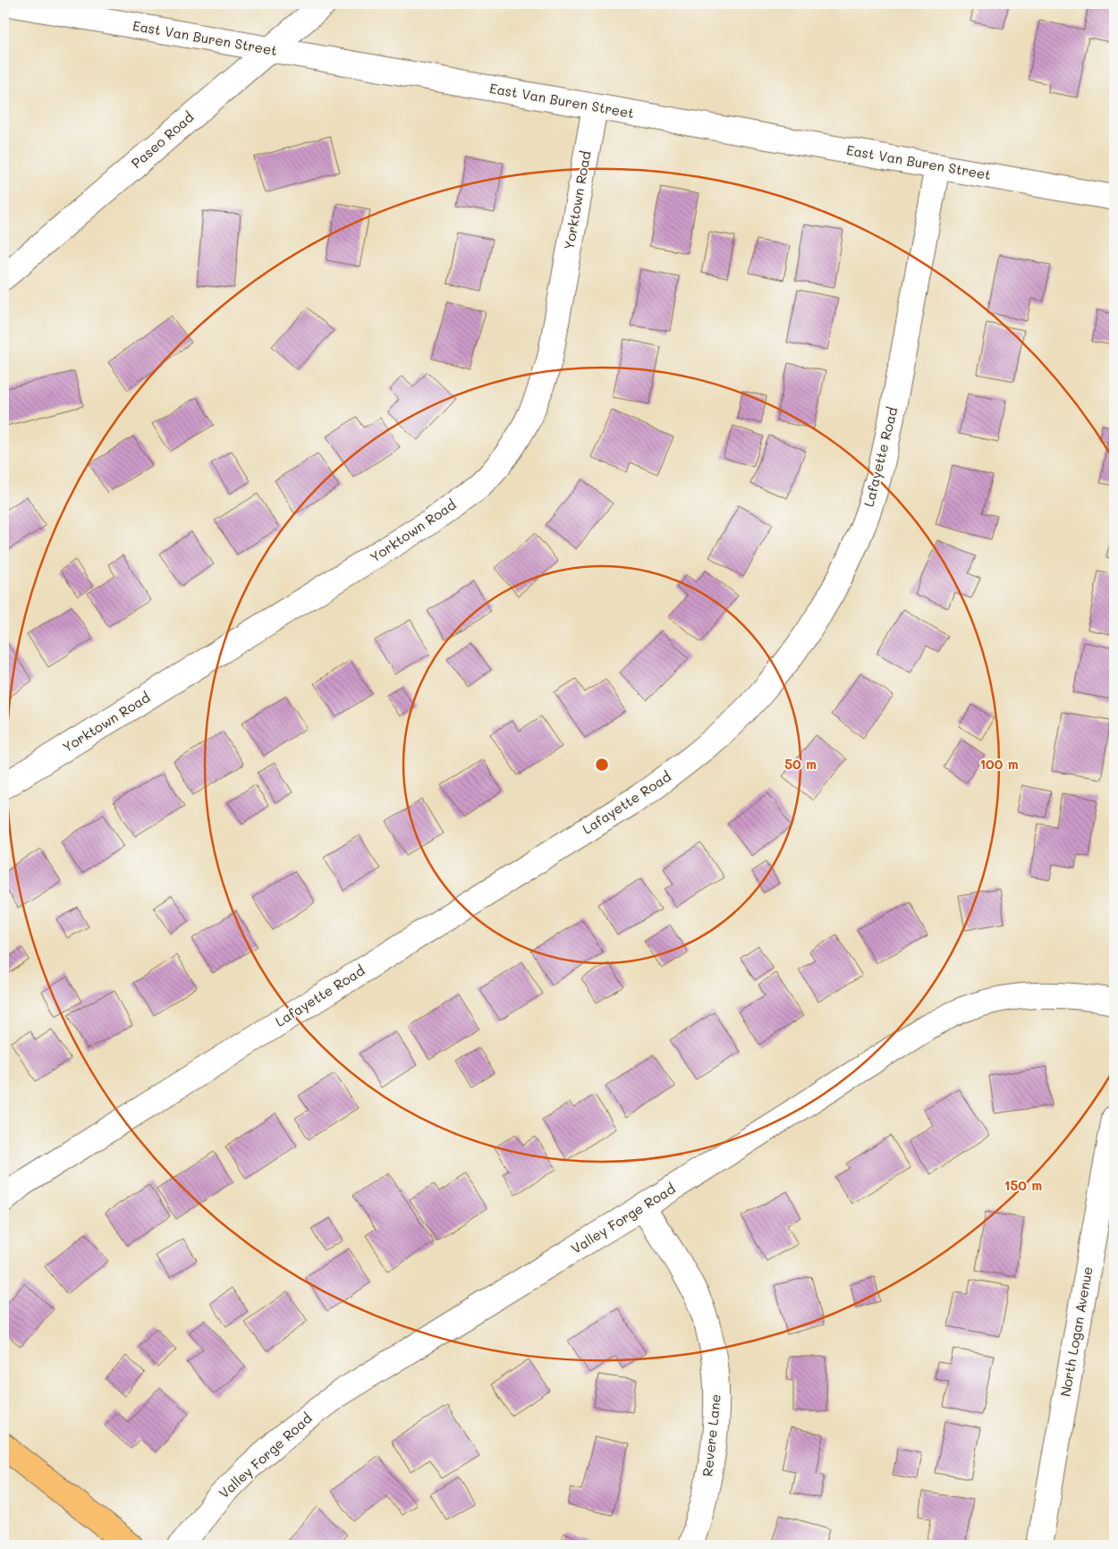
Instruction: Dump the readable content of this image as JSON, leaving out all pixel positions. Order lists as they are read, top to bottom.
{
  "streets": {
    "street": [
      "East Van Buren Street",
      "Paseo Road",
      "Yorktown Road",
      "Lafayette Road",
      "Valley Forge Road",
      "North Logan Avenue",
      "Revere Lane"
    ]
  },
  "crossings": [
    ["East Van Buren Street", "Paseo Road"],
    ["East Van Buren Street", "Yorktown Road"],
    ["East Van Buren Street", "Lafayette Road"],
    ["Valley Forge Road", "Revere Lane"]
  ],
  "rings": ["50 m", "100 m", "150 m"]
}
